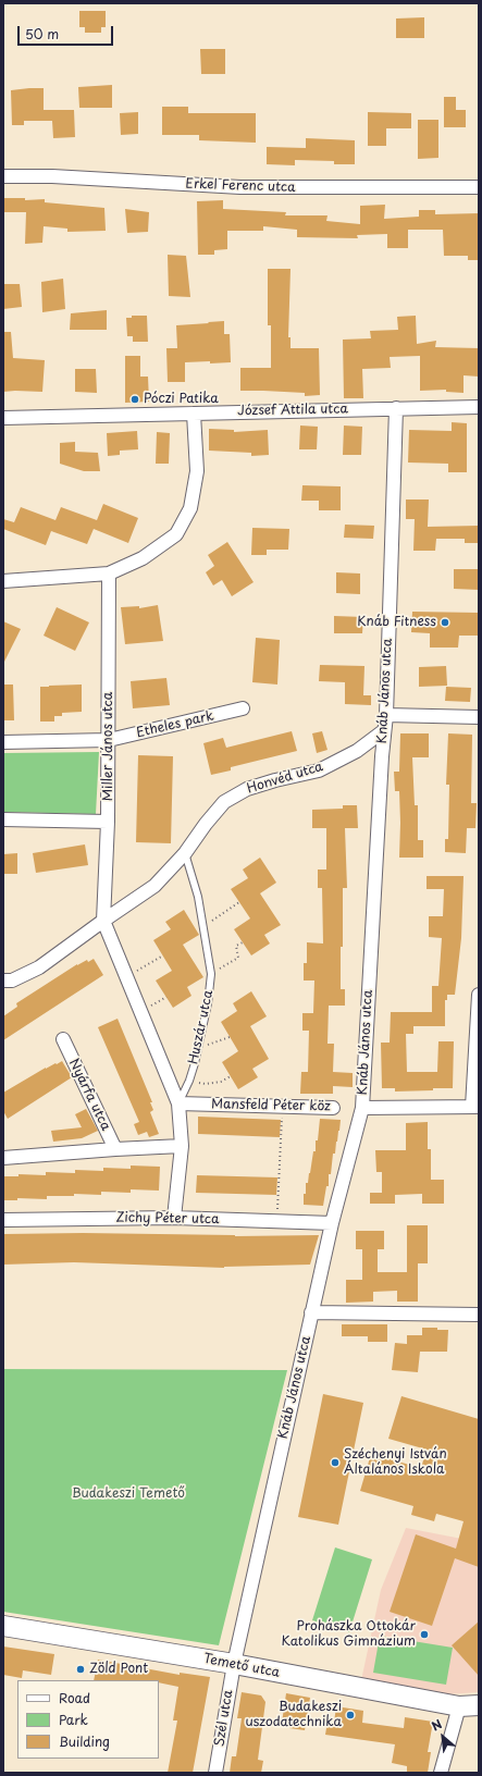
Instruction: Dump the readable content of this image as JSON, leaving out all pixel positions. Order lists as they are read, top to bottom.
{
  "streets": {
    "main road": ["Temető utca"],
    "street": [
      "Erkel Ferenc utca",
      "József Attila utca",
      "Knáb János utca",
      "Etheles park",
      "Miller János utca",
      "Honvéd utca",
      "Huszár utca",
      "Nyárfa utca",
      "Mansfeld Péter köz",
      "Zichy Péter utca",
      "Szél utca"
    ]
  },
  "crossings": [
    ["József Attila utca", "Knáb János utca"],
    ["Knáb János utca", "Honvéd utca"],
    ["Knáb János utca", "Zichy Péter utca"],
    ["Knáb János utca", "Temető utca"],
    ["Knáb János utca", "Szél utca"],
    ["Etheles park", "Miller János utca"],
    ["Miller János utca", "Honvéd utca"],
    ["Miller János utca", "Huszár utca"],
    ["Honvéd utca", "Huszár utca"],
    ["Huszár utca", "Mansfeld Péter köz"],
    ["Huszár utca", "Zichy Péter utca"],
    ["Temető utca", "Szél utca"]
  ],
  "parks": ["Budakeszi Temető"],
  "places": [
    "Póczi Patika",
    "Knáb Fitness",
    "Széchenyi István Általános Iskola",
    "Prohászka Ottokár Katolikus Gimnázium",
    "Zöld Pont",
    "Budakeszi uszodatechnika"
  ],
  "legend": ["Road", "Park", "Building"],
  "scale_bar": "50 m",
  "north": "top left"
}
